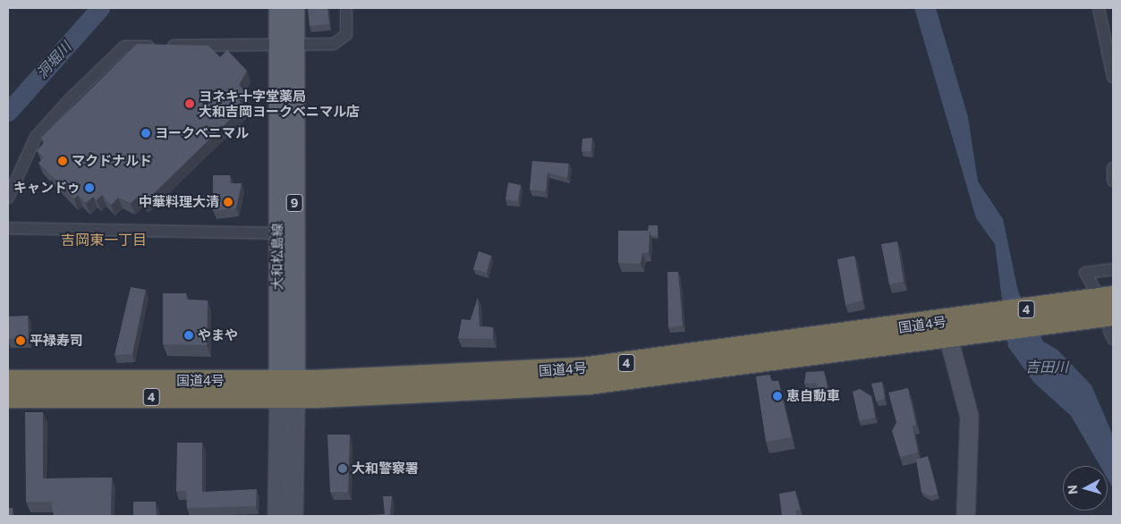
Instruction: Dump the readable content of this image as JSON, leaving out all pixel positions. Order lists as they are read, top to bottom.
{
  "streets": {
    "highway": ["4", "国道4号"],
    "main road": ["9", "大和松島線"]
  },
  "crossings": [
    ["大和松島線", "国道4号"]
  ],
  "districts": ["吉岡東一丁目"],
  "water": ["洞堀川", "吉田川"],
  "places": [
    "ヨネキ十字堂薬局 大和吉岡ヨークベニマル店",
    "ヨークベニマル",
    "マクドナルド",
    "キャンドゥ",
    "中華料理大清",
    "やまや",
    "平禄寿司",
    "恵自動車",
    "大和警察署"
  ],
  "north": "left"
}
